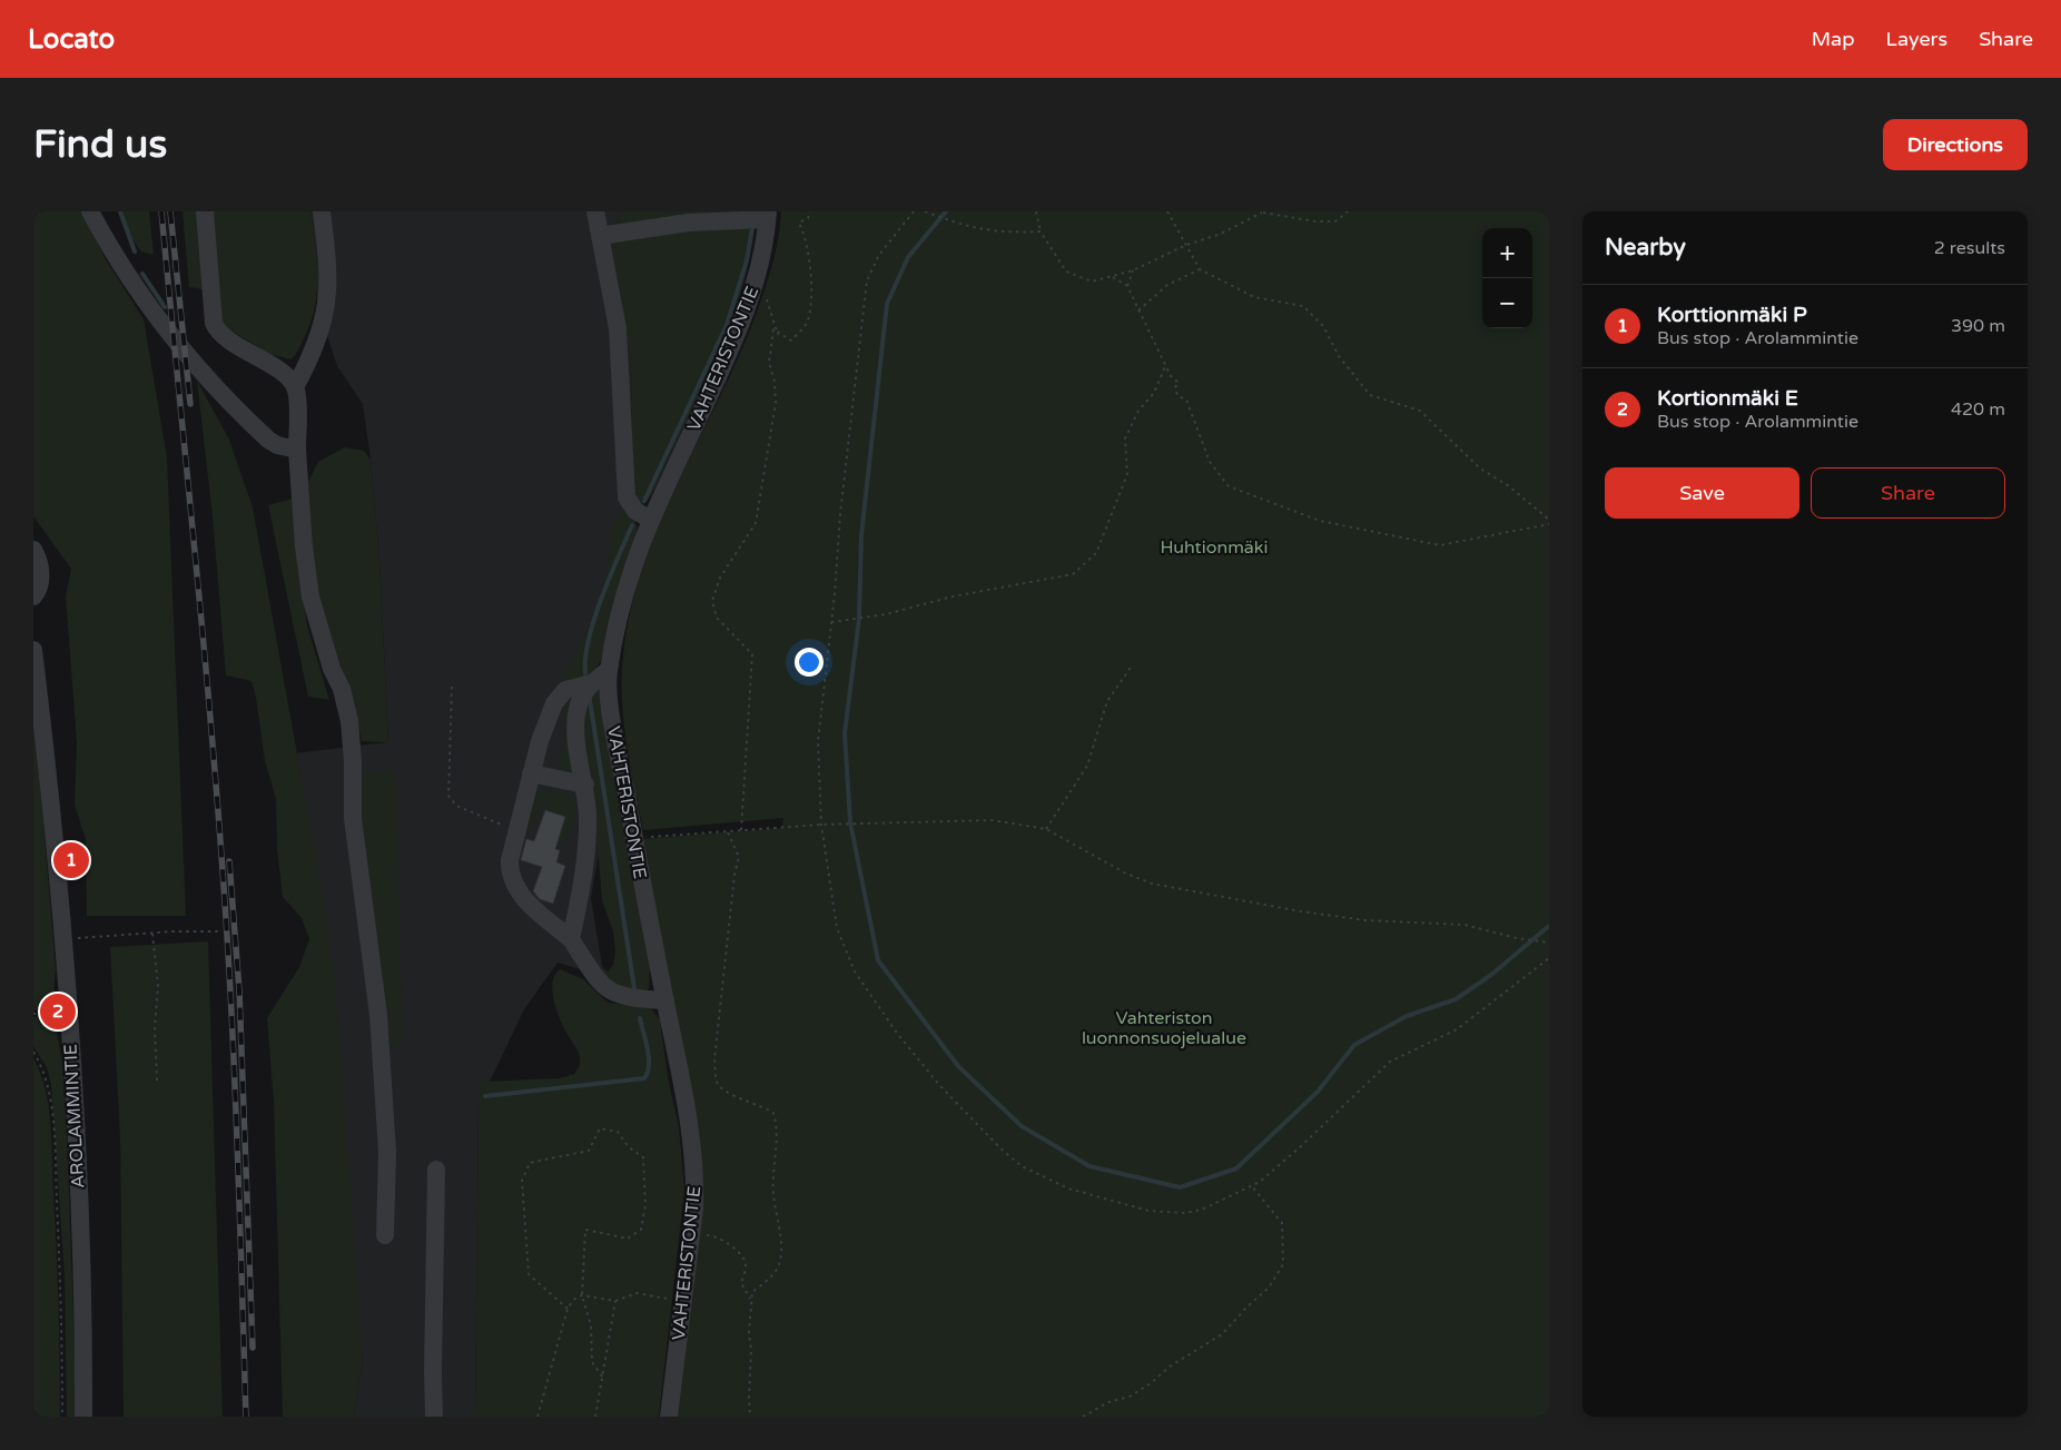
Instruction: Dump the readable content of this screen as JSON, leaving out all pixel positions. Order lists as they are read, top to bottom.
{
  "streets": {
    "street": ["VAHTERISTONTIE", "AROLAMMINTIE"]
  },
  "parks": ["Huhtionmäki", "Vahteriston luonnonsuojelualue"],
  "page": {
    "header": "Locato",
    "nav": ["Map", "Layers", "Share"],
    "buttons": [
      "Directions",
      ["Save", "Share"]
    ],
    "title": "Find us",
    "heading": ["Nearby", "2 results"],
    "map_buttons": ["+", "−"],
    "list": [
      {
        "mark": "1",
        "name": "Korttionmäki P",
        "note": "Bus stop · Arolammintie",
        "value": "390 m"
      },
      {
        "mark": "2",
        "name": "Kortionmäki E",
        "note": "Bus stop · Arolammintie",
        "value": "420 m"
      }
    ],
    "pins": ["1", "2"]
  }
}
